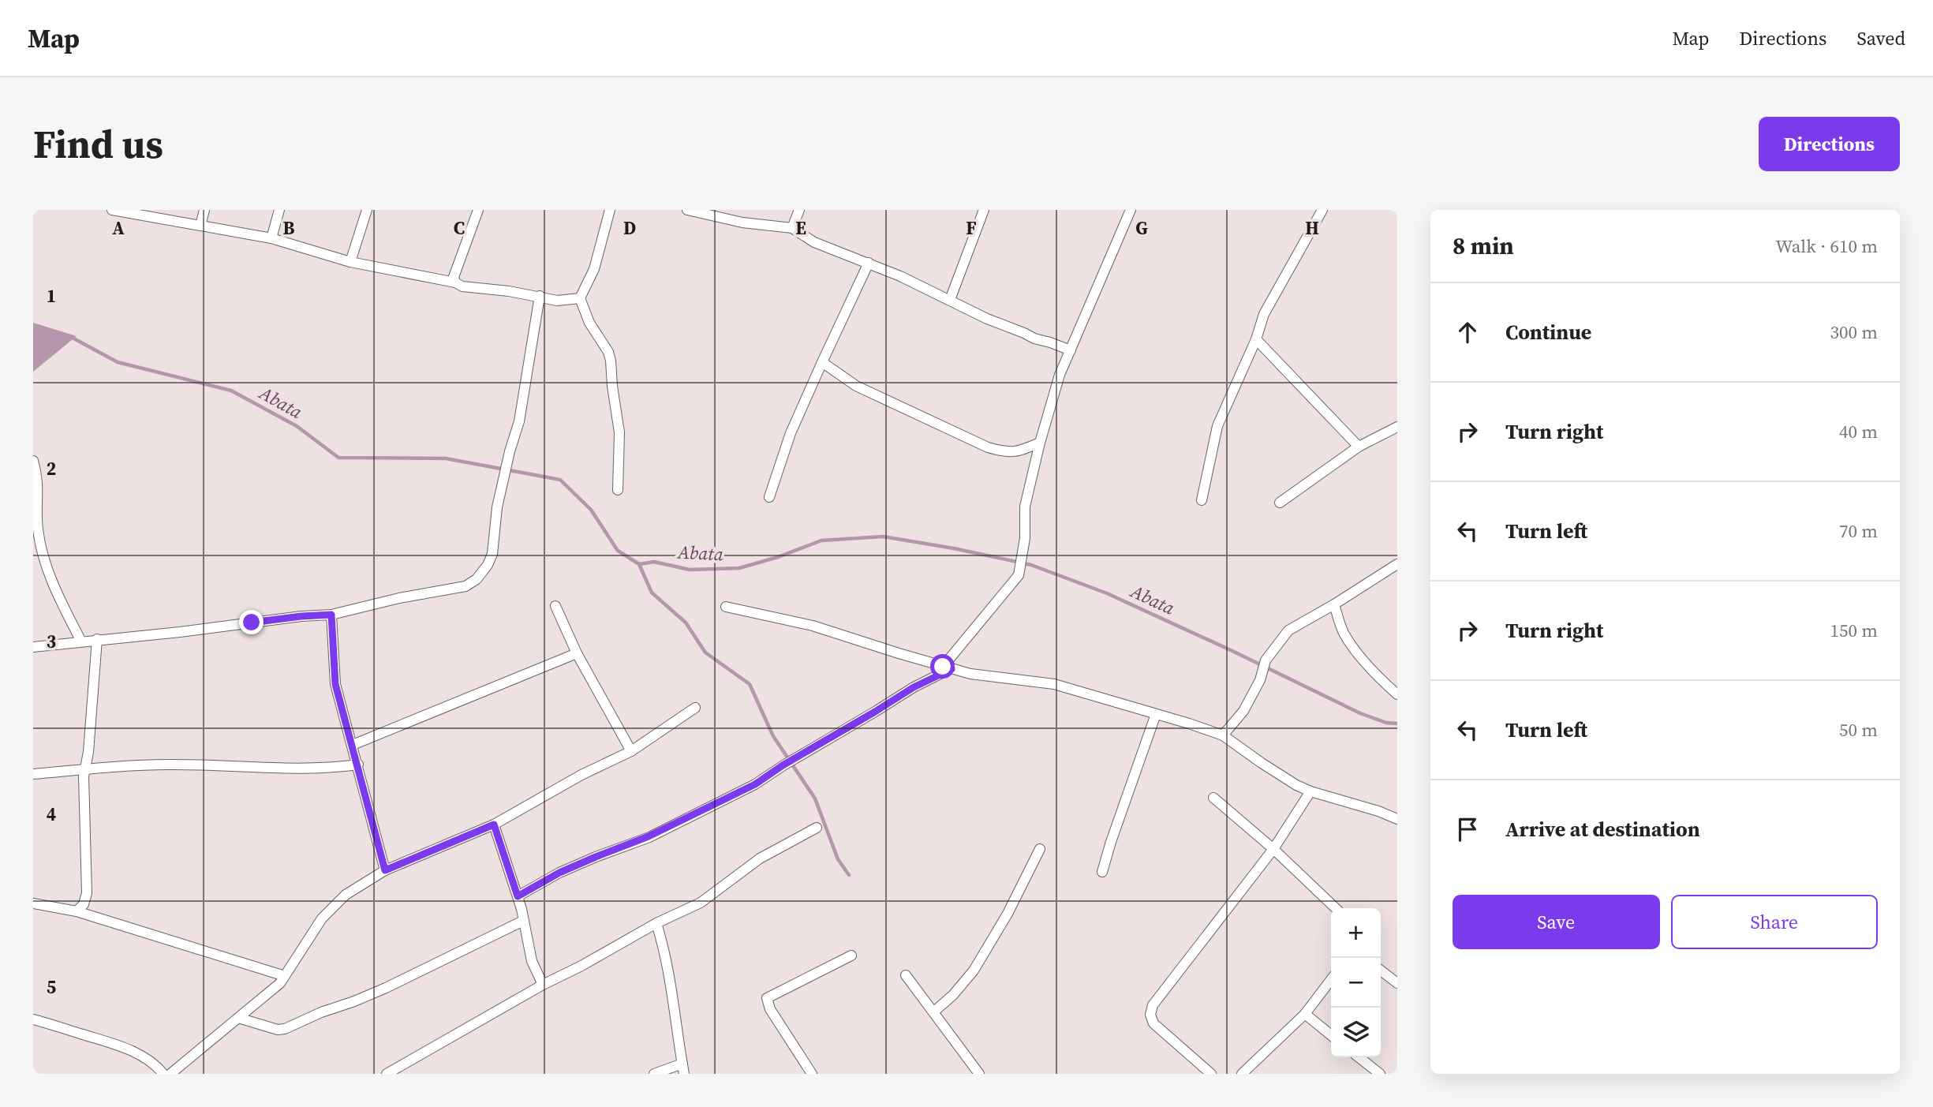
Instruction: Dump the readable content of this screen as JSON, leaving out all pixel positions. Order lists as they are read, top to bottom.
{
  "water": ["Abata"],
  "page": {
    "header": "Map",
    "nav": ["Map", "Directions", "Saved"],
    "buttons": [
      "Directions",
      ["Save", "Share"]
    ],
    "title": "Find us",
    "heading": ["8 min", "Walk · 610 m"],
    "list": [
      ["Continue", "300 m"],
      ["Turn right", "40 m"],
      ["Turn left", "70 m"],
      ["Turn right", "150 m"],
      ["Turn left", "50 m"],
      "Arrive at destination"
    ],
    "map_buttons": ["+", "−"]
  },
  "grid": {
    "columns": [
      "A",
      "B",
      "C",
      "D",
      "E",
      "F",
      "G",
      "H"
    ],
    "rows": [
      "1",
      "2",
      "3",
      "4",
      "5"
    ]
  }
}
